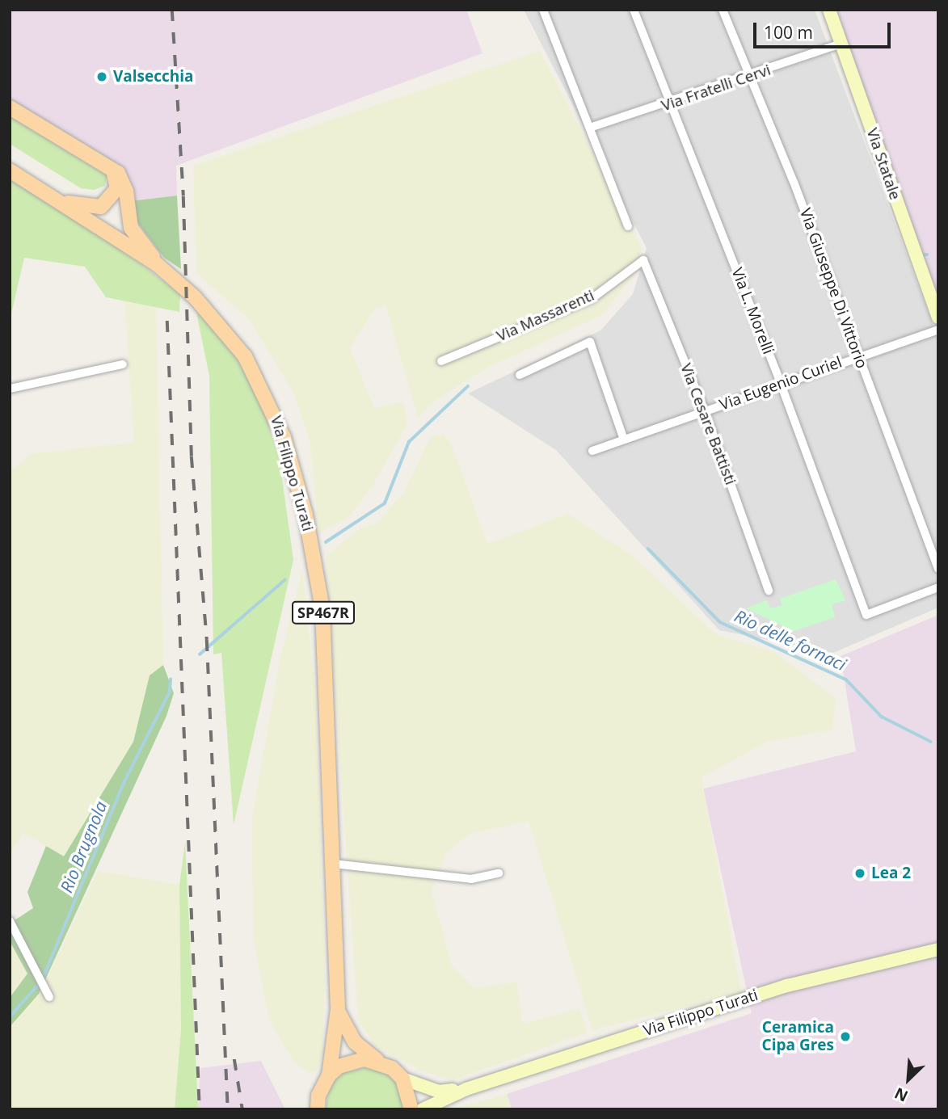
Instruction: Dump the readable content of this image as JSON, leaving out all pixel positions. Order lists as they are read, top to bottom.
{
  "streets": {
    "main road": ["Via Statale", "Via Filippo Turati", "SP467R"],
    "street": [
      "Via Fratelli Cervi",
      "Via Giuseppe Di Vittorio",
      "Via L. Morelli",
      "Via Massarenti",
      "Via Eugenio Curiel",
      "Via Cesare Battisti"
    ]
  },
  "crossings": [
    ["Via Fratelli Cervi", "Via Statale"],
    ["Via Fratelli Cervi", "Via Giuseppe Di Vittorio"],
    ["Via Fratelli Cervi", "Via L. Morelli"],
    ["Via Giuseppe Di Vittorio", "Via Eugenio Curiel"],
    ["Via L. Morelli", "Via Eugenio Curiel"],
    ["Via Massarenti", "Via Cesare Battisti"],
    ["Via Eugenio Curiel", "Via Cesare Battisti"],
    ["Via Filippo Turati", "SP467R"]
  ],
  "water": ["Rio delle fornaci", "Rio Brugnola"],
  "places": ["Valsecchia", "Lea 2", "Ceramica Cipa Gres"],
  "scale_bar": "100 m",
  "north": "bottom left"
}
